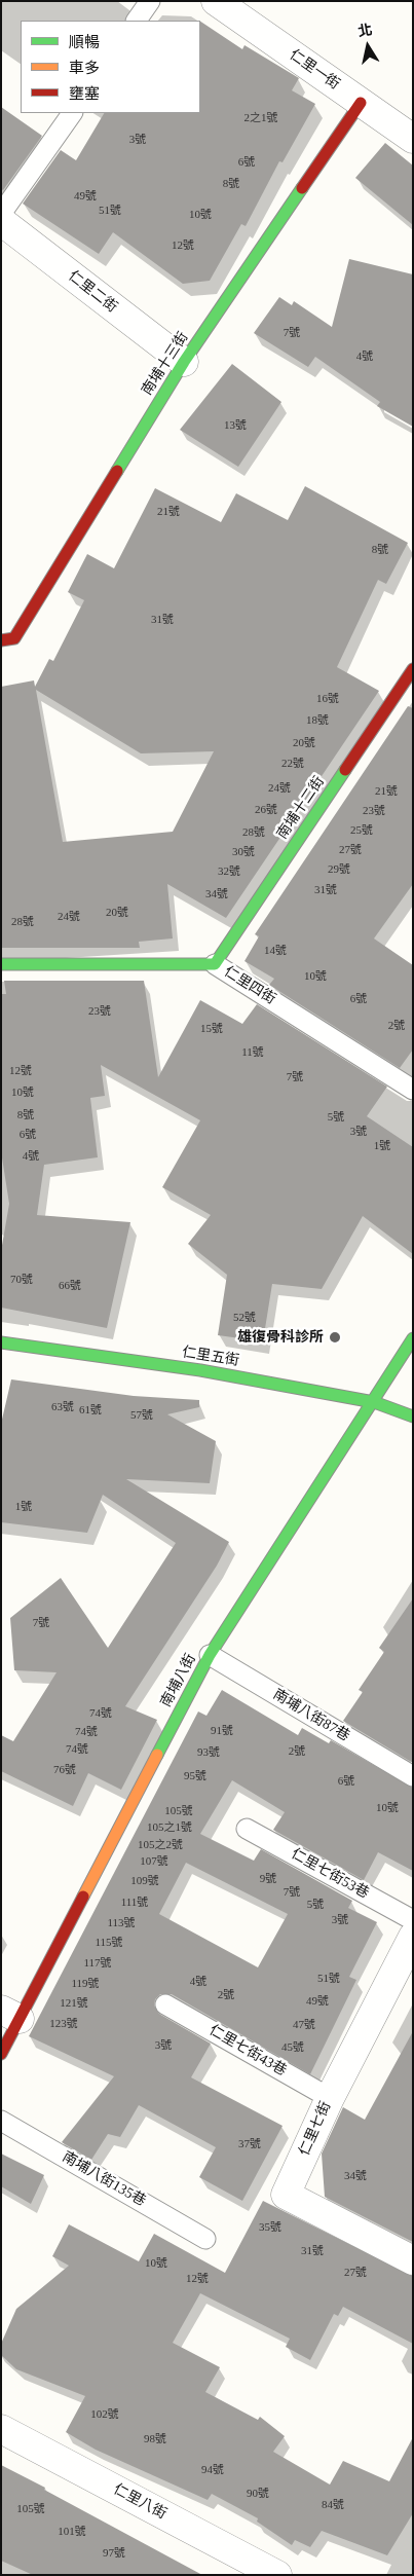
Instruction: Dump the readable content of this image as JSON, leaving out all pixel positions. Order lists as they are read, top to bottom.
{
  "streets": {
    "street": [
      "仁里一街",
      "仁里二街",
      "南埔十三街",
      "南埔十二街",
      "仁里四街",
      "仁里五街",
      "南埔八街",
      "仁里七街",
      "仁里八街"
    ],
    "lane": [
      "南埔八街87巷",
      "仁里七街53巷",
      "仁里七街43巷",
      "南埔八街135巷"
    ]
  },
  "crossings": [
    ["仁里一街", "南埔十三街"],
    ["仁里二街", "南埔十三街"],
    ["南埔十二街", "仁里四街"],
    ["仁里五街", "南埔八街"],
    ["南埔八街", "南埔八街87巷"],
    ["仁里七街43巷", "仁里七街"]
  ],
  "places": ["雄復骨科診所"],
  "house_numbers": [
    "2之1號",
    "3號",
    "6號",
    "8號",
    "49號",
    "51號",
    "10號",
    "12號",
    "7號",
    "4號",
    "13號",
    "21號",
    "8號",
    "31號",
    "16號",
    "18號",
    "20號",
    "22號",
    "24號",
    "21號",
    "26號",
    "23號",
    "25號",
    "28號",
    "27號",
    "30號",
    "29號",
    "32號",
    "31號",
    "34號",
    "20號",
    "24號",
    "28號",
    "14號",
    "10號",
    "6號",
    "23號",
    "2號",
    "15號",
    "11號",
    "12號",
    "7號",
    "10號",
    "8號",
    "5號",
    "3號",
    "6號",
    "1號",
    "4號",
    "70號",
    "66號",
    "52號",
    "63號",
    "61號",
    "57號",
    "1號",
    "7號",
    "74號",
    "91號",
    "74號",
    "74號",
    "2號",
    "93號",
    "76號",
    "95號",
    "6號",
    "10號",
    "105號",
    "105之1號",
    "105之2號",
    "107號",
    "9號",
    "109號",
    "7號",
    "111號",
    "5號",
    "3號",
    "113號",
    "115號",
    "117號",
    "51號",
    "4號",
    "119號",
    "2號",
    "49號",
    "121號",
    "123號",
    "47號",
    "3號",
    "45號",
    "37號",
    "34號",
    "35號",
    "31號",
    "10號",
    "27號",
    "12號",
    "102號",
    "98號",
    "94號",
    "90號",
    "84號",
    "105號",
    "101號",
    "97號"
  ],
  "legend": ["順暢", "車多", "壅塞"],
  "north": "top"
}
